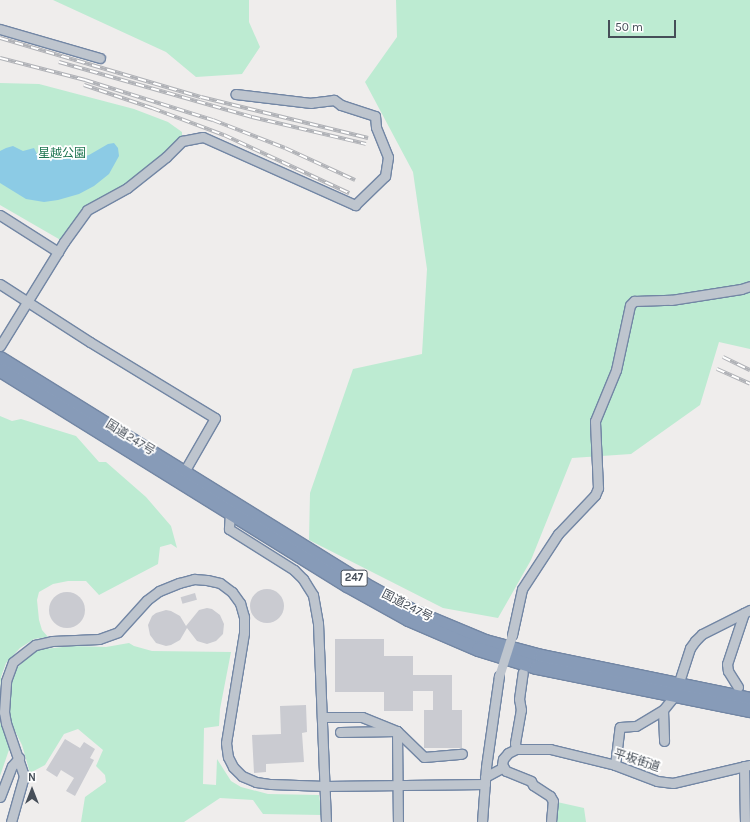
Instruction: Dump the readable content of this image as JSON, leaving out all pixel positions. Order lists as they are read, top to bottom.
{
  "streets": {
    "highway": ["国道247号", "247"],
    "street": ["平坂街道"]
  },
  "parks": ["星越公園"],
  "scale_bar": "50 m",
  "north": "top"
}
